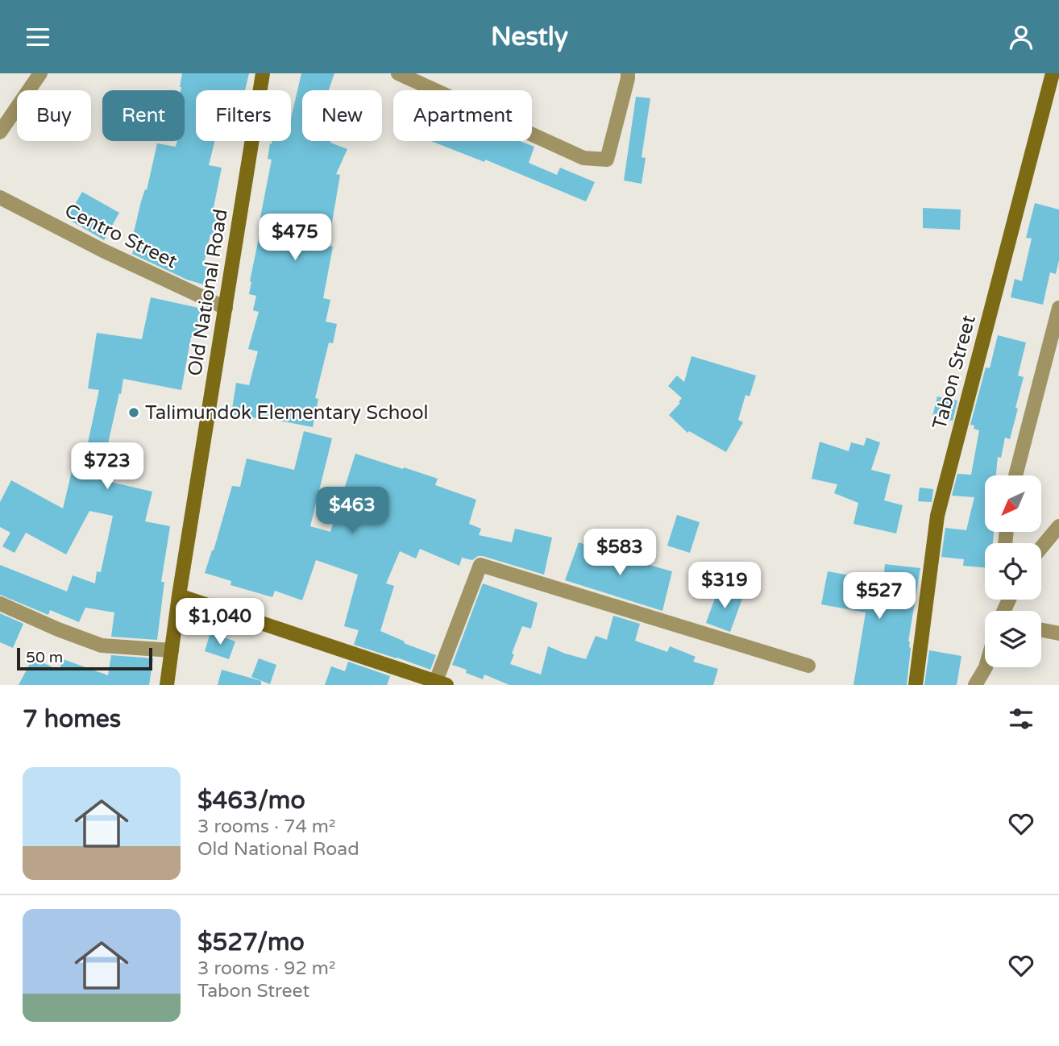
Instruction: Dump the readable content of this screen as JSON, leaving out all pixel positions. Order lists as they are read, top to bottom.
{
  "streets": {
    "street": ["Centro Street", "Old National Road", "Tabon Street"]
  },
  "crossings": [
    ["Centro Street", "Old National Road"]
  ],
  "places": ["Talimundok Elementary School"],
  "scale_bar": "50 m",
  "north": "bottom left",
  "page": {
    "header": "Nestly",
    "chip": [
      "Buy",
      "Rent",
      "Filters",
      "New",
      "Apartment"
    ],
    "price": [
      "$475",
      "$723",
      "$463",
      "$583",
      "$319",
      "$527",
      "$1,040"
    ],
    "scale": "50 m",
    "heading": "7 homes",
    "list": [
      {
        "name": "$463/mo",
        "note": "3 rooms · 74 m² · Old National Road"
      },
      {
        "name": "$527/mo",
        "note": "3 rooms · 92 m² · Tabon Street"
      }
    ]
  }
}
